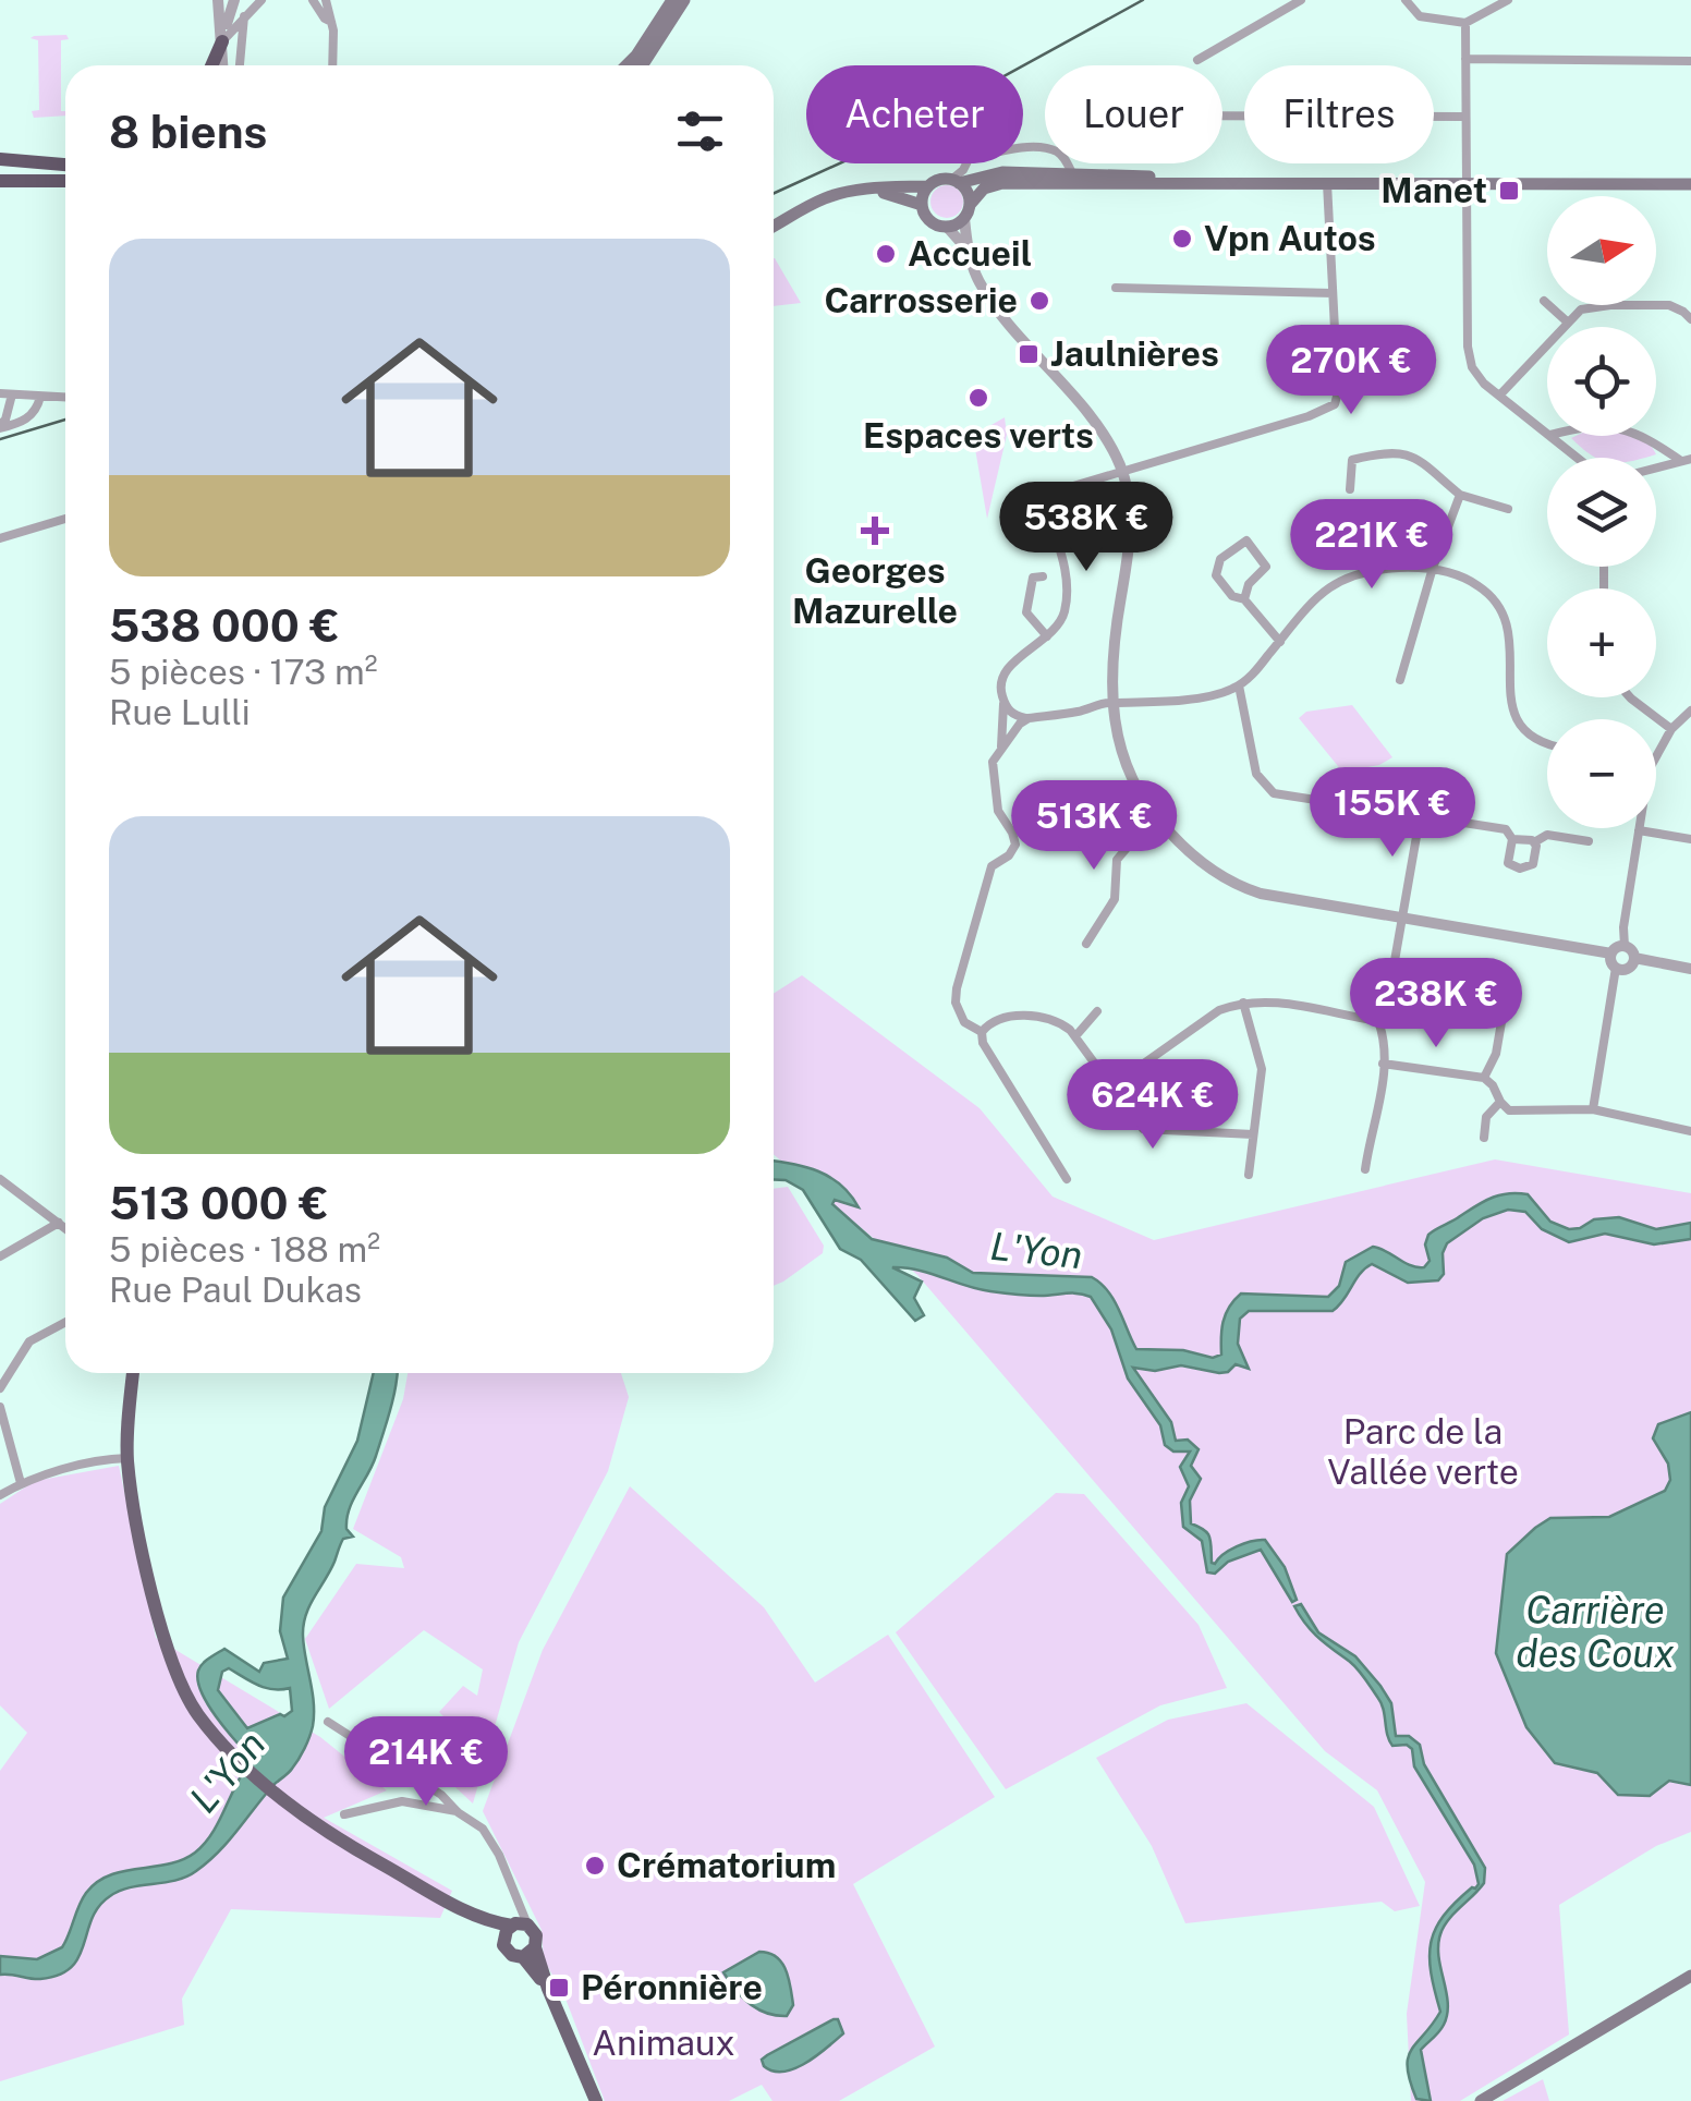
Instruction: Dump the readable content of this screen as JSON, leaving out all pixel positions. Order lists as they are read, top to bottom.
{
  "water": ["L'Yon", "Carrière des Coux"],
  "parks": ["Parc de la Vallée verte", "Animaux"],
  "places": {
    "transit": ["Manet", "Jaulnières", "Péronnière"],
    "other": [
      "Vpn Autos",
      "Accueil",
      "Carrosserie",
      "Espaces verts",
      "Crématorium"
    ],
    "health": ["Georges Mazurelle"]
  },
  "north": "right",
  "page": {
    "chip": ["Acheter", "Louer", "Filtres"],
    "heading": "8 biens",
    "map_buttons": ["+", "−"],
    "list": [
      {
        "name": "538 000 €",
        "note": "5 pièces · 173 m² · Rue Lulli"
      },
      {
        "name": "513 000 €",
        "note": "5 pièces · 188 m² · Rue Paul Dukas"
      }
    ],
    "price": [
      "270K €",
      "538K €",
      "221K €",
      "155K €",
      "513K €",
      "238K €",
      "624K €",
      "214K €"
    ]
  }
}
